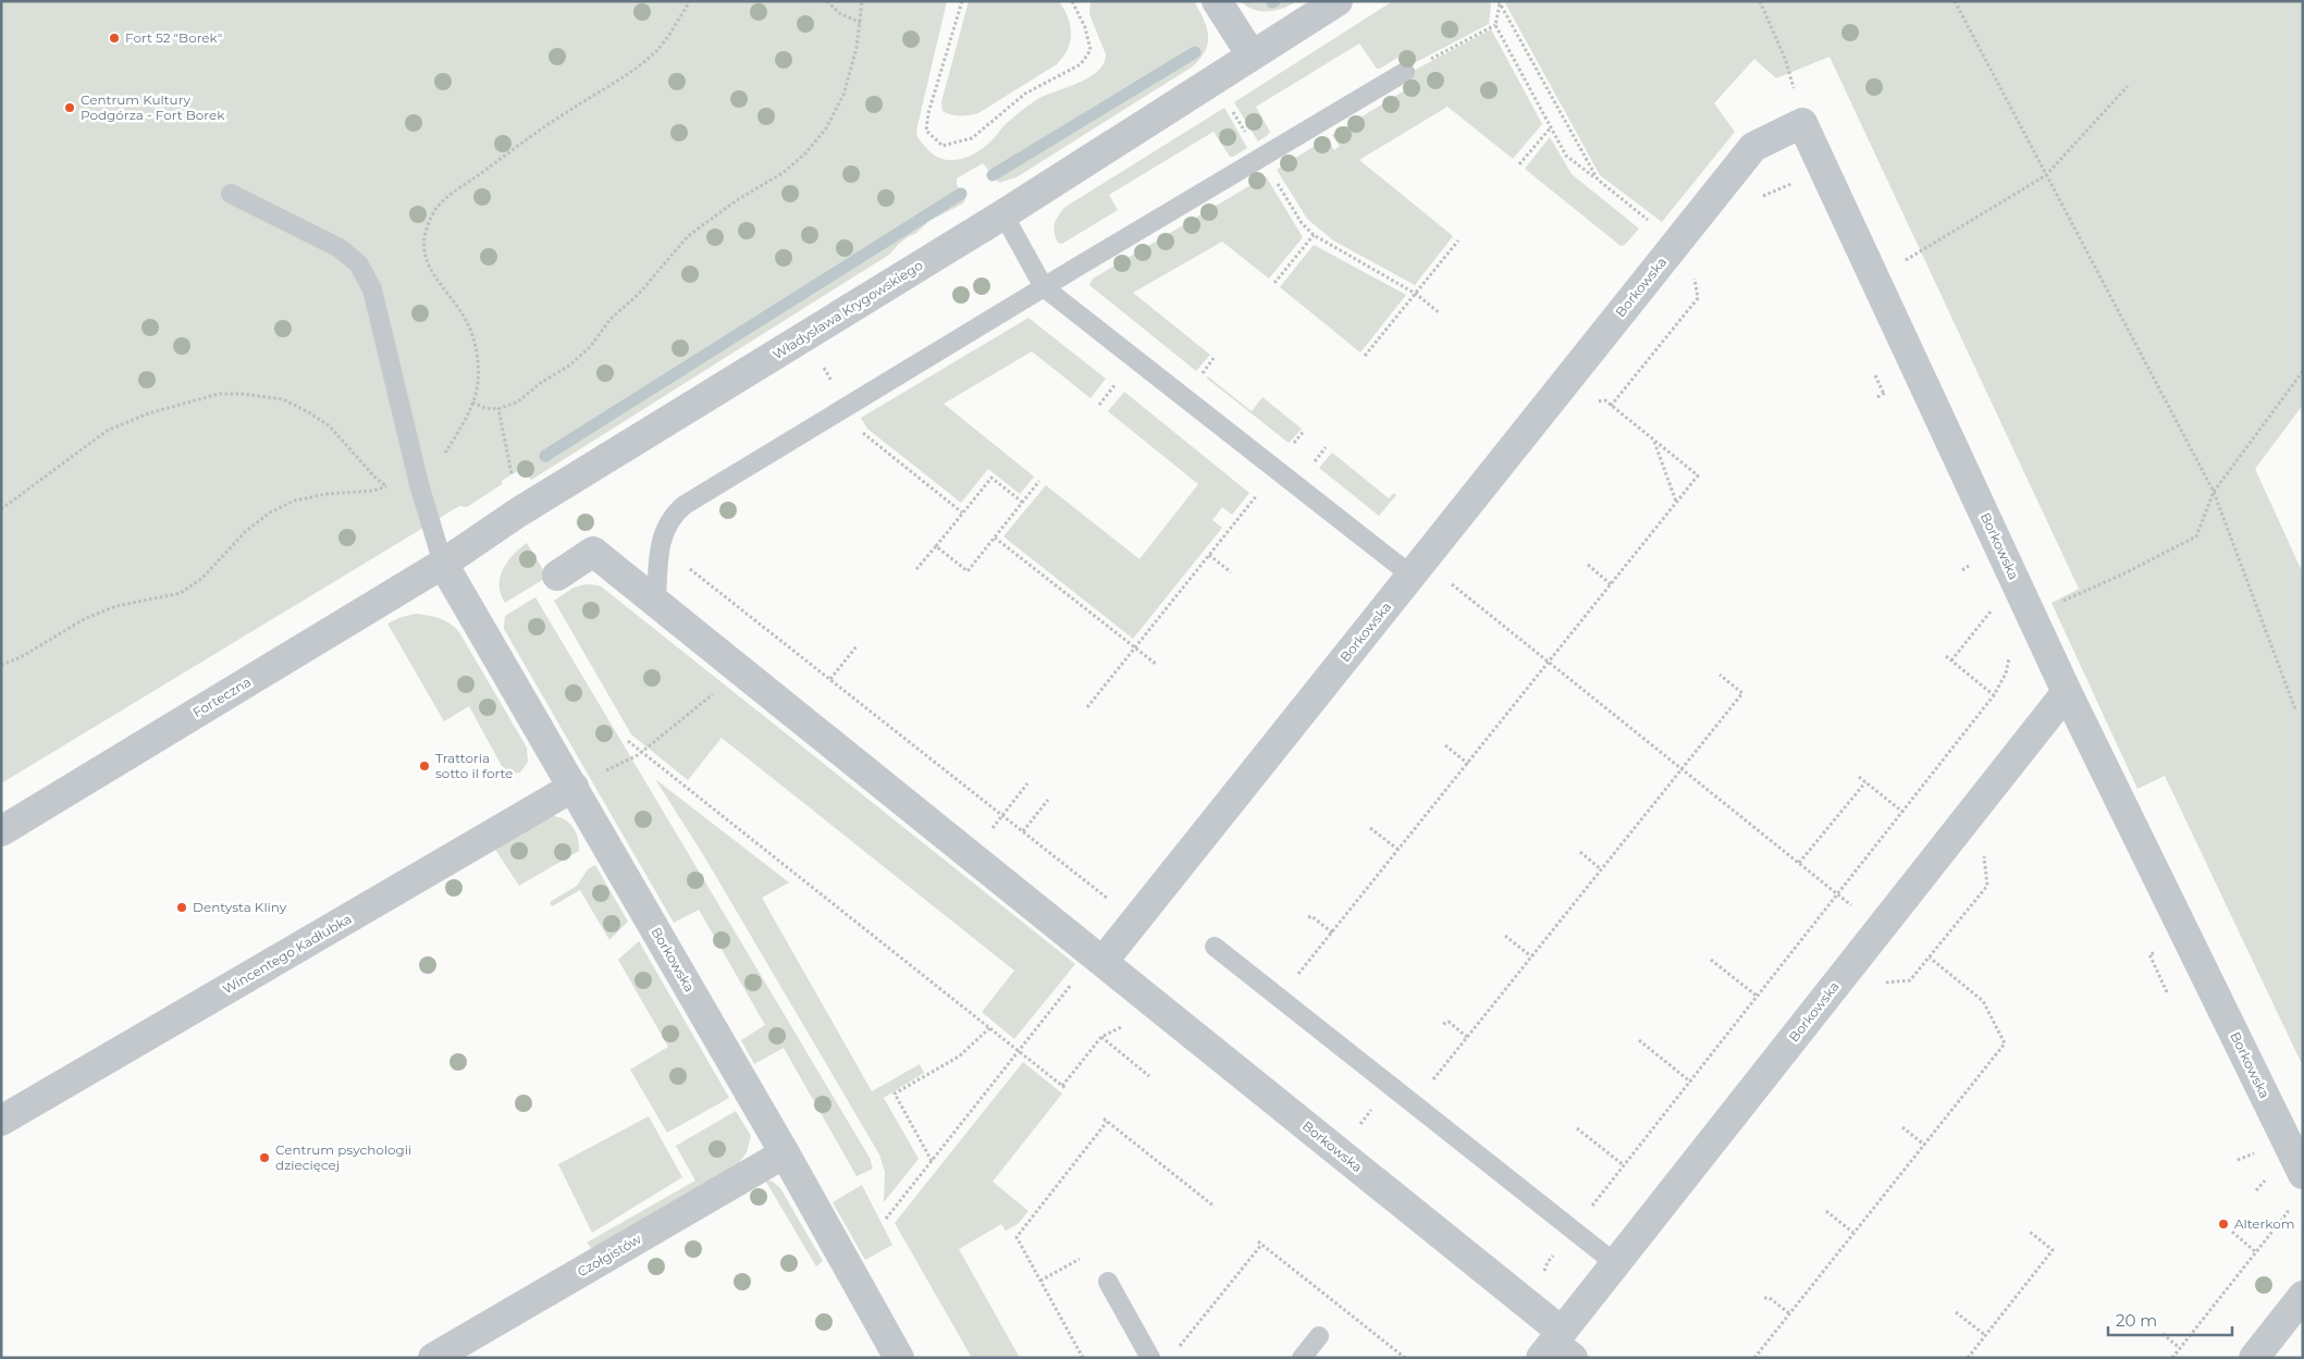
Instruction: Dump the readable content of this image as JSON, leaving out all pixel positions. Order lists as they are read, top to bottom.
{
  "streets": {
    "street": [
      "Borkowska",
      "Władysława Krygowskiego",
      "Forteczna",
      "Wincentego Kadłubka",
      "Czołgistów"
    ]
  },
  "crossings": [
    ["Borkowska", "Władysława Krygowskiego"],
    ["Borkowska", "Forteczna"],
    ["Borkowska", "Wincentego Kadłubka"],
    ["Borkowska", "Czołgistów"],
    ["Władysława Krygowskiego", "Forteczna"]
  ],
  "places": [
    "Fort 52 \"Borek\"",
    "Centrum Kultury Podgórza - Fort Borek",
    "Trattoria sotto il forte",
    "Dentysta Kliny",
    "Centrum psychologii dziecięcej",
    "Alterkom"
  ],
  "scale_bar": "20 m"
}
